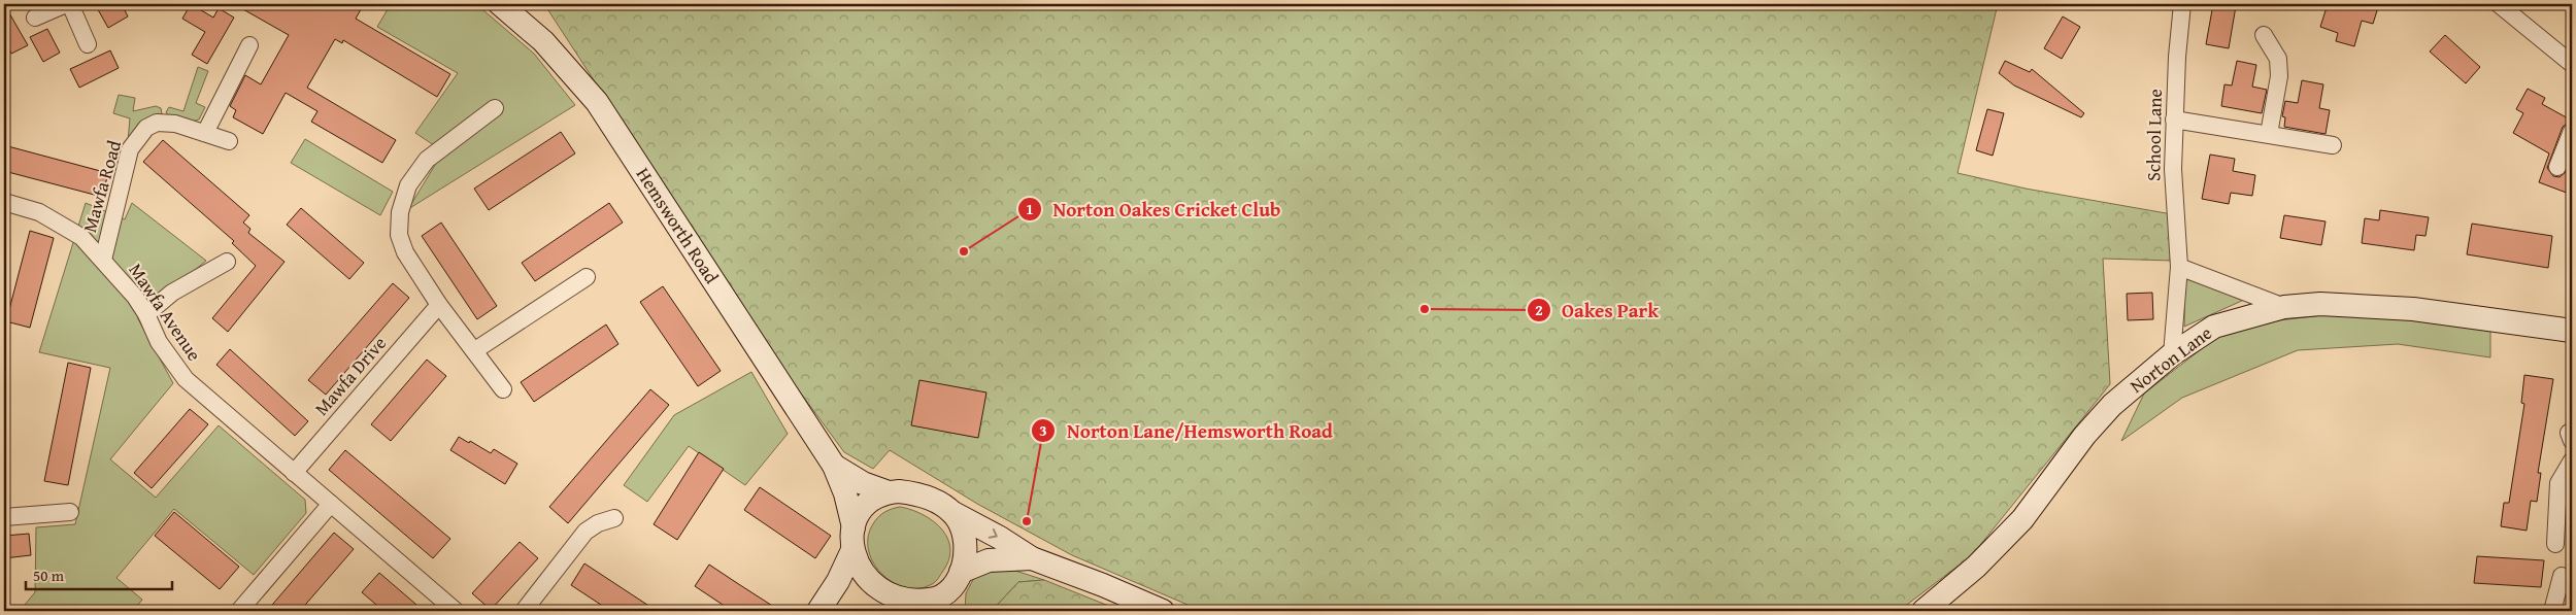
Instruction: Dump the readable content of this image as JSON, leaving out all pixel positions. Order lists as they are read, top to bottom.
{
  "streets": {
    "street": [
      "School Lane",
      "Mawfa Road",
      "Hemsworth Road",
      "Mawfa Avenue",
      "Norton Lane",
      "Mawfa Drive"
    ]
  },
  "crossings": [
    ["School Lane", "Norton Lane"],
    ["Mawfa Road", "Mawfa Avenue"],
    ["Mawfa Avenue", "Mawfa Drive"]
  ],
  "places": ["Norton Oakes Cricket Club", "Oakes Park", "Norton Lane/Hemsworth Road"],
  "scale_bar": "50 m"
}
